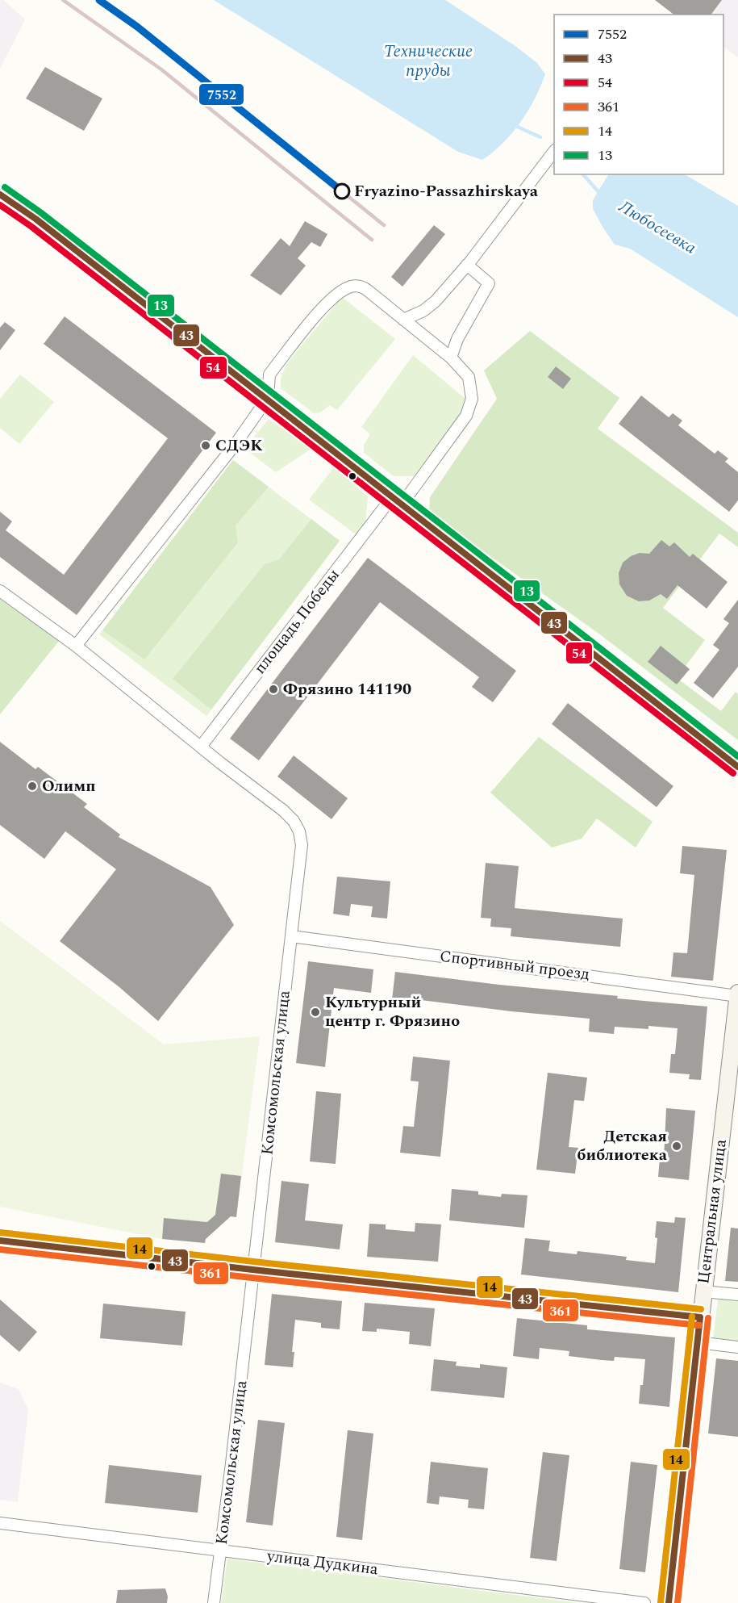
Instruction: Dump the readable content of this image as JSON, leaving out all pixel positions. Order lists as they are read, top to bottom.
{
  "streets": {
    "street": [
      "площадь Победы",
      "Спортивный проезд",
      "Комсомольская улица",
      "Центральная улица",
      "улица Дудкина"
    ]
  },
  "crossings": [
    ["площадь Победы", "Комсомольская улица"],
    ["Спортивный проезд", "Комсомольская улица"],
    ["Спортивный проезд", "Центральная улица"],
    ["Комсомольская улица", "улица Дудкина"]
  ],
  "water": ["Технические пруды", "Любосеевка"],
  "places": [
    "Fryazino-Passazhirskaya",
    "СДЭК",
    "Фрязино 141190",
    "Олимп",
    "Культурный центр г. Фрязино",
    "Детская библиотека"
  ],
  "lines": [
    "transit line 7552",
    "transit line 13",
    "transit line 43",
    "transit line 54",
    "transit line 14",
    "transit line 361"
  ],
  "legend": [
    "7552",
    "43",
    "54",
    "361",
    "14",
    "13"
  ]
}
